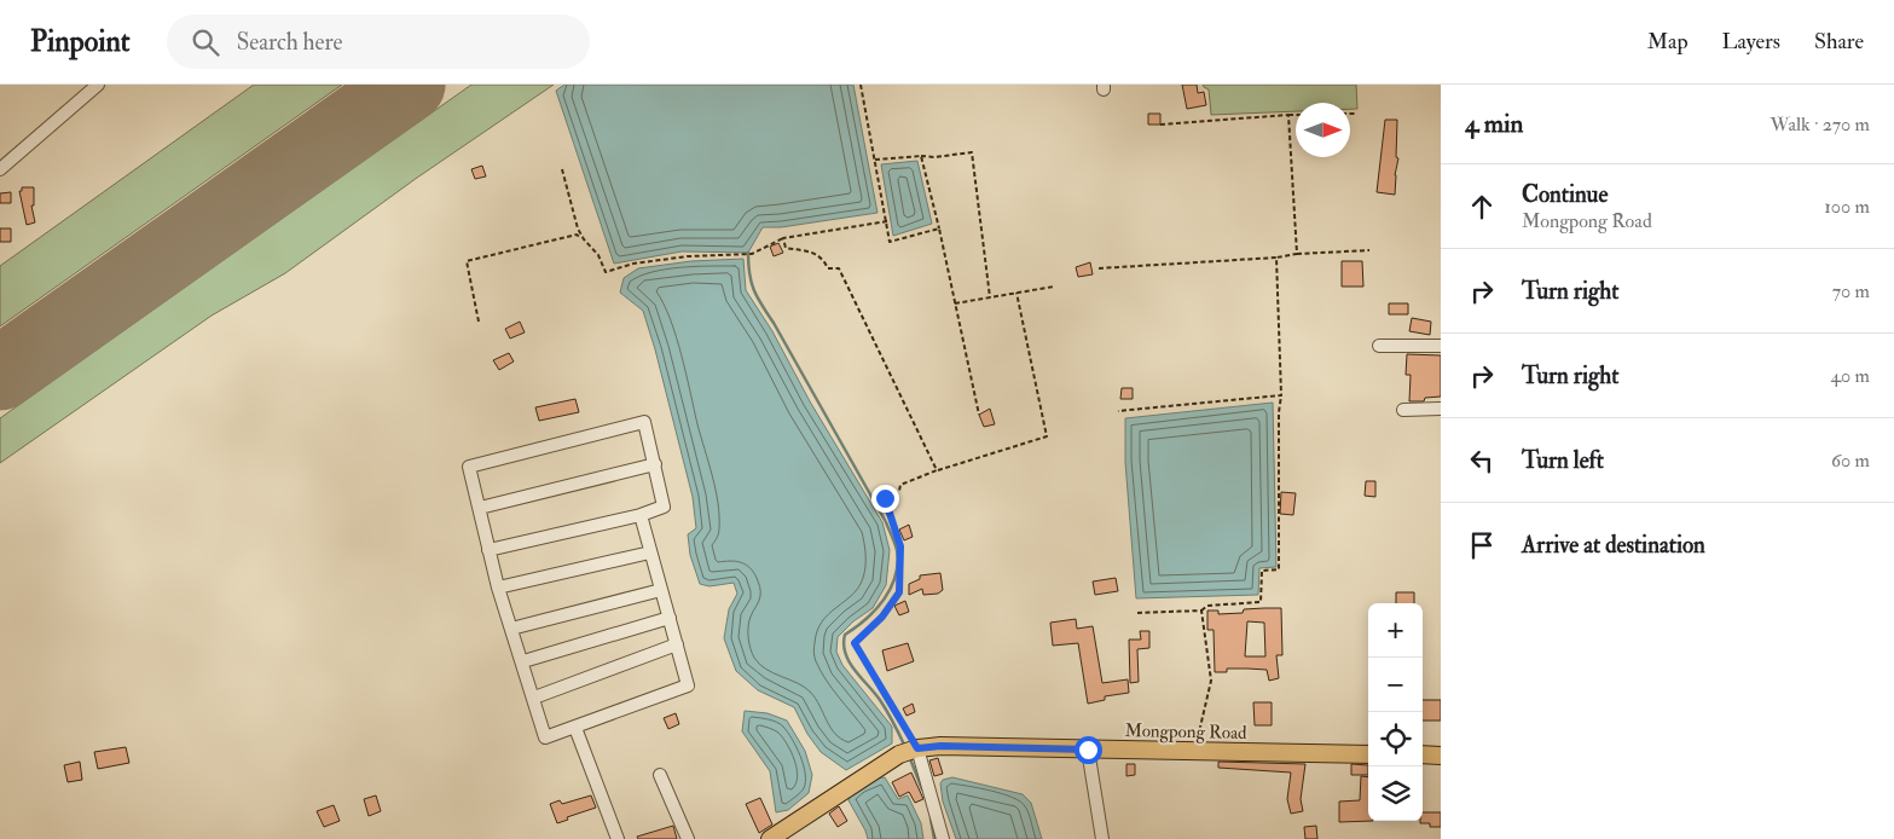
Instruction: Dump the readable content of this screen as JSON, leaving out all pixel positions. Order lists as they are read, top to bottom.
{
  "streets": {
    "main road": ["Mongpong Road"]
  },
  "north": "right",
  "page": {
    "header": "Pinpoint",
    "search": "Search here",
    "nav": ["Map", "Layers", "Share"],
    "heading": ["4 min", "Walk · 270 m"],
    "list": [
      ["Continue", "Mongpong Road", "100 m"],
      ["Turn right", "70 m"],
      ["Turn right", "40 m"],
      ["Turn left", "60 m"],
      "Arrive at destination"
    ],
    "map_buttons": ["+", "−"]
  }
}
